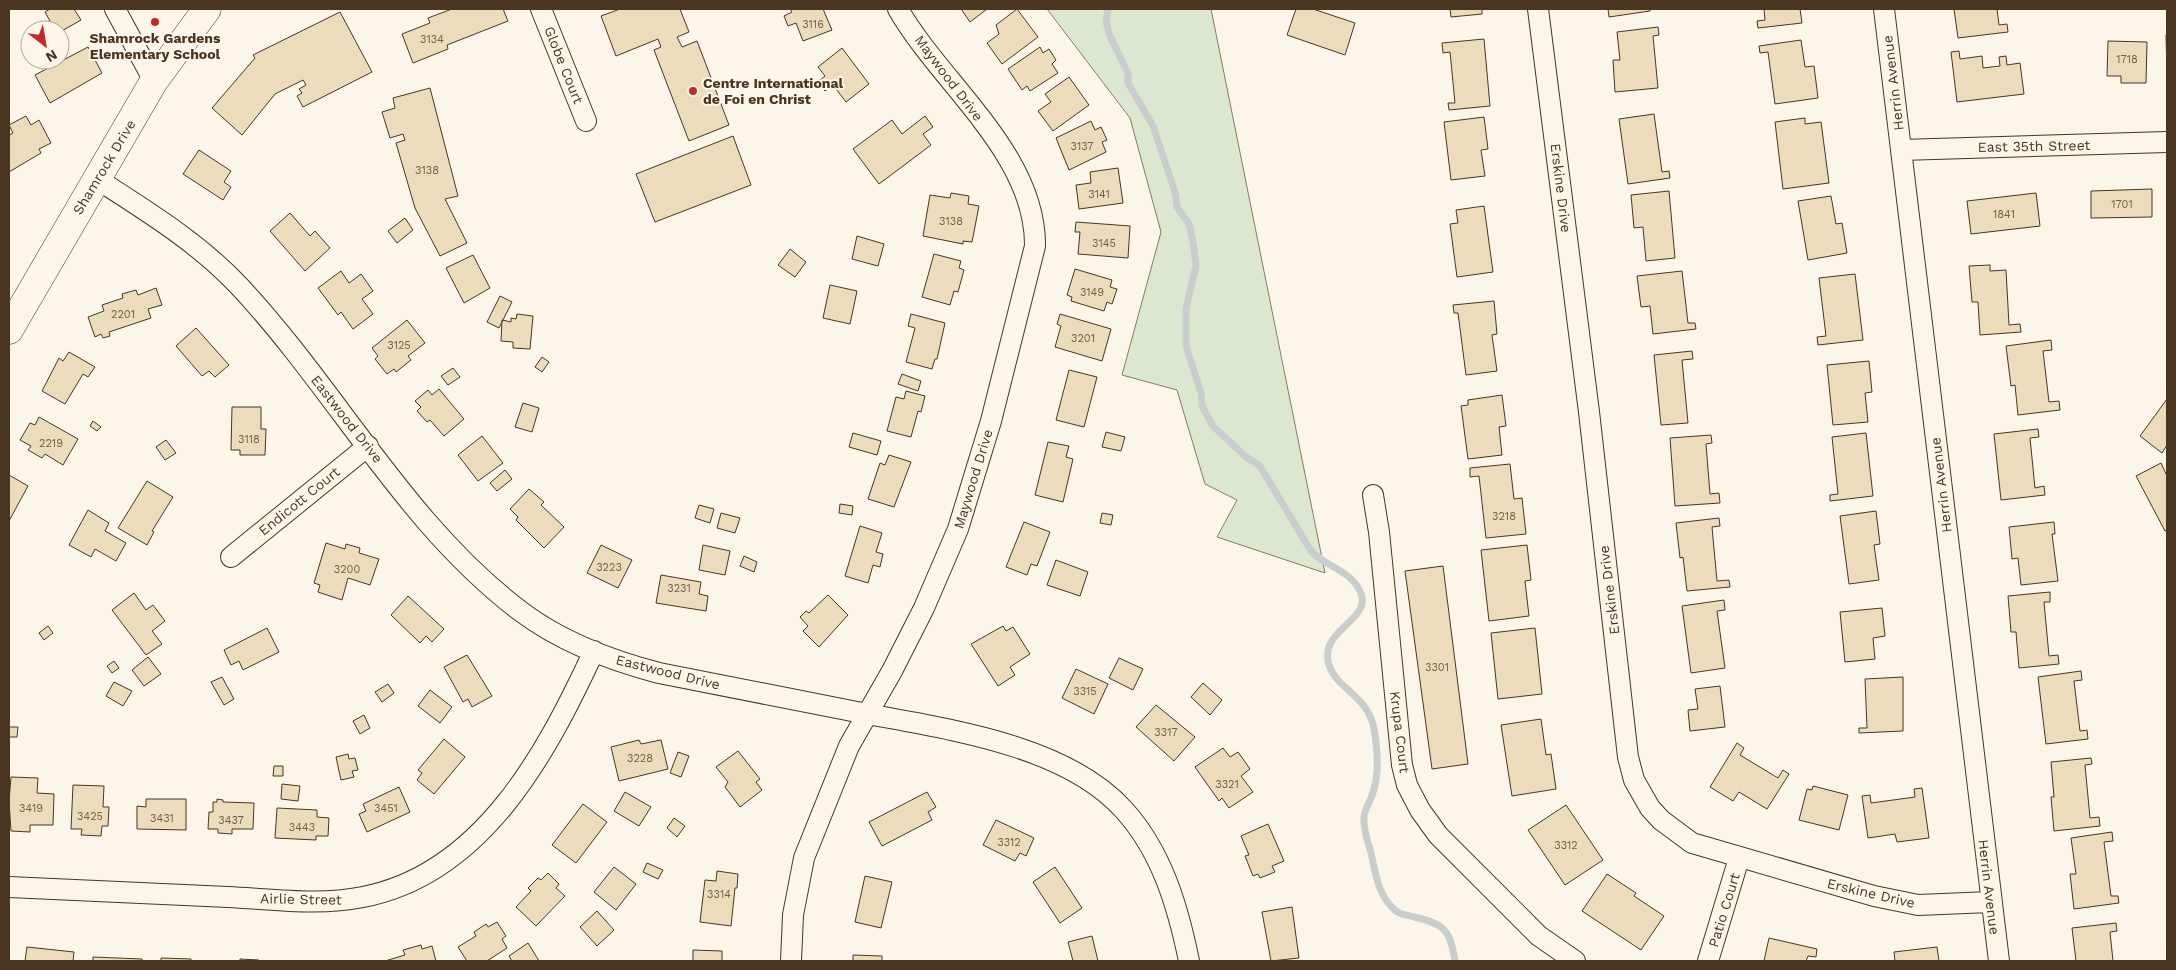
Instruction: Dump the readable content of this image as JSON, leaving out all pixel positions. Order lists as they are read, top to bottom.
{
  "streets": {
    "street": [
      "Globe Court",
      "Maywood Drive",
      "Herrin Avenue",
      "East 35th Street",
      "Shamrock Drive",
      "Erskine Drive",
      "Eastwood Drive",
      "Endicott Court",
      "Krupa Court",
      "Airlie Street",
      "Patio Court"
    ]
  },
  "crossings": [
    ["Maywood Drive", "Eastwood Drive"],
    ["Herrin Avenue", "East 35th Street"],
    ["Herrin Avenue", "Erskine Drive"],
    ["Shamrock Drive", "Eastwood Drive"],
    ["Erskine Drive", "Patio Court"],
    ["Eastwood Drive", "Endicott Court"],
    ["Eastwood Drive", "Airlie Street"]
  ],
  "places": ["Shamrock Gardens Elementary School", "Centre International de Foi en Christ"],
  "house_numbers": [
    "3116",
    "3134",
    "1718",
    "3137",
    "3138",
    "3141",
    "1701",
    "1841",
    "3138",
    "3145",
    "3149",
    "2201",
    "3201",
    "3125",
    "3118",
    "2219",
    "3218",
    "3223",
    "3200",
    "3231",
    "3301",
    "3315",
    "3317",
    "3228",
    "3321",
    "3419",
    "3451",
    "3425",
    "3431",
    "3437",
    "3443",
    "3312",
    "3312",
    "3314"
  ],
  "north": "bottom right"
}
